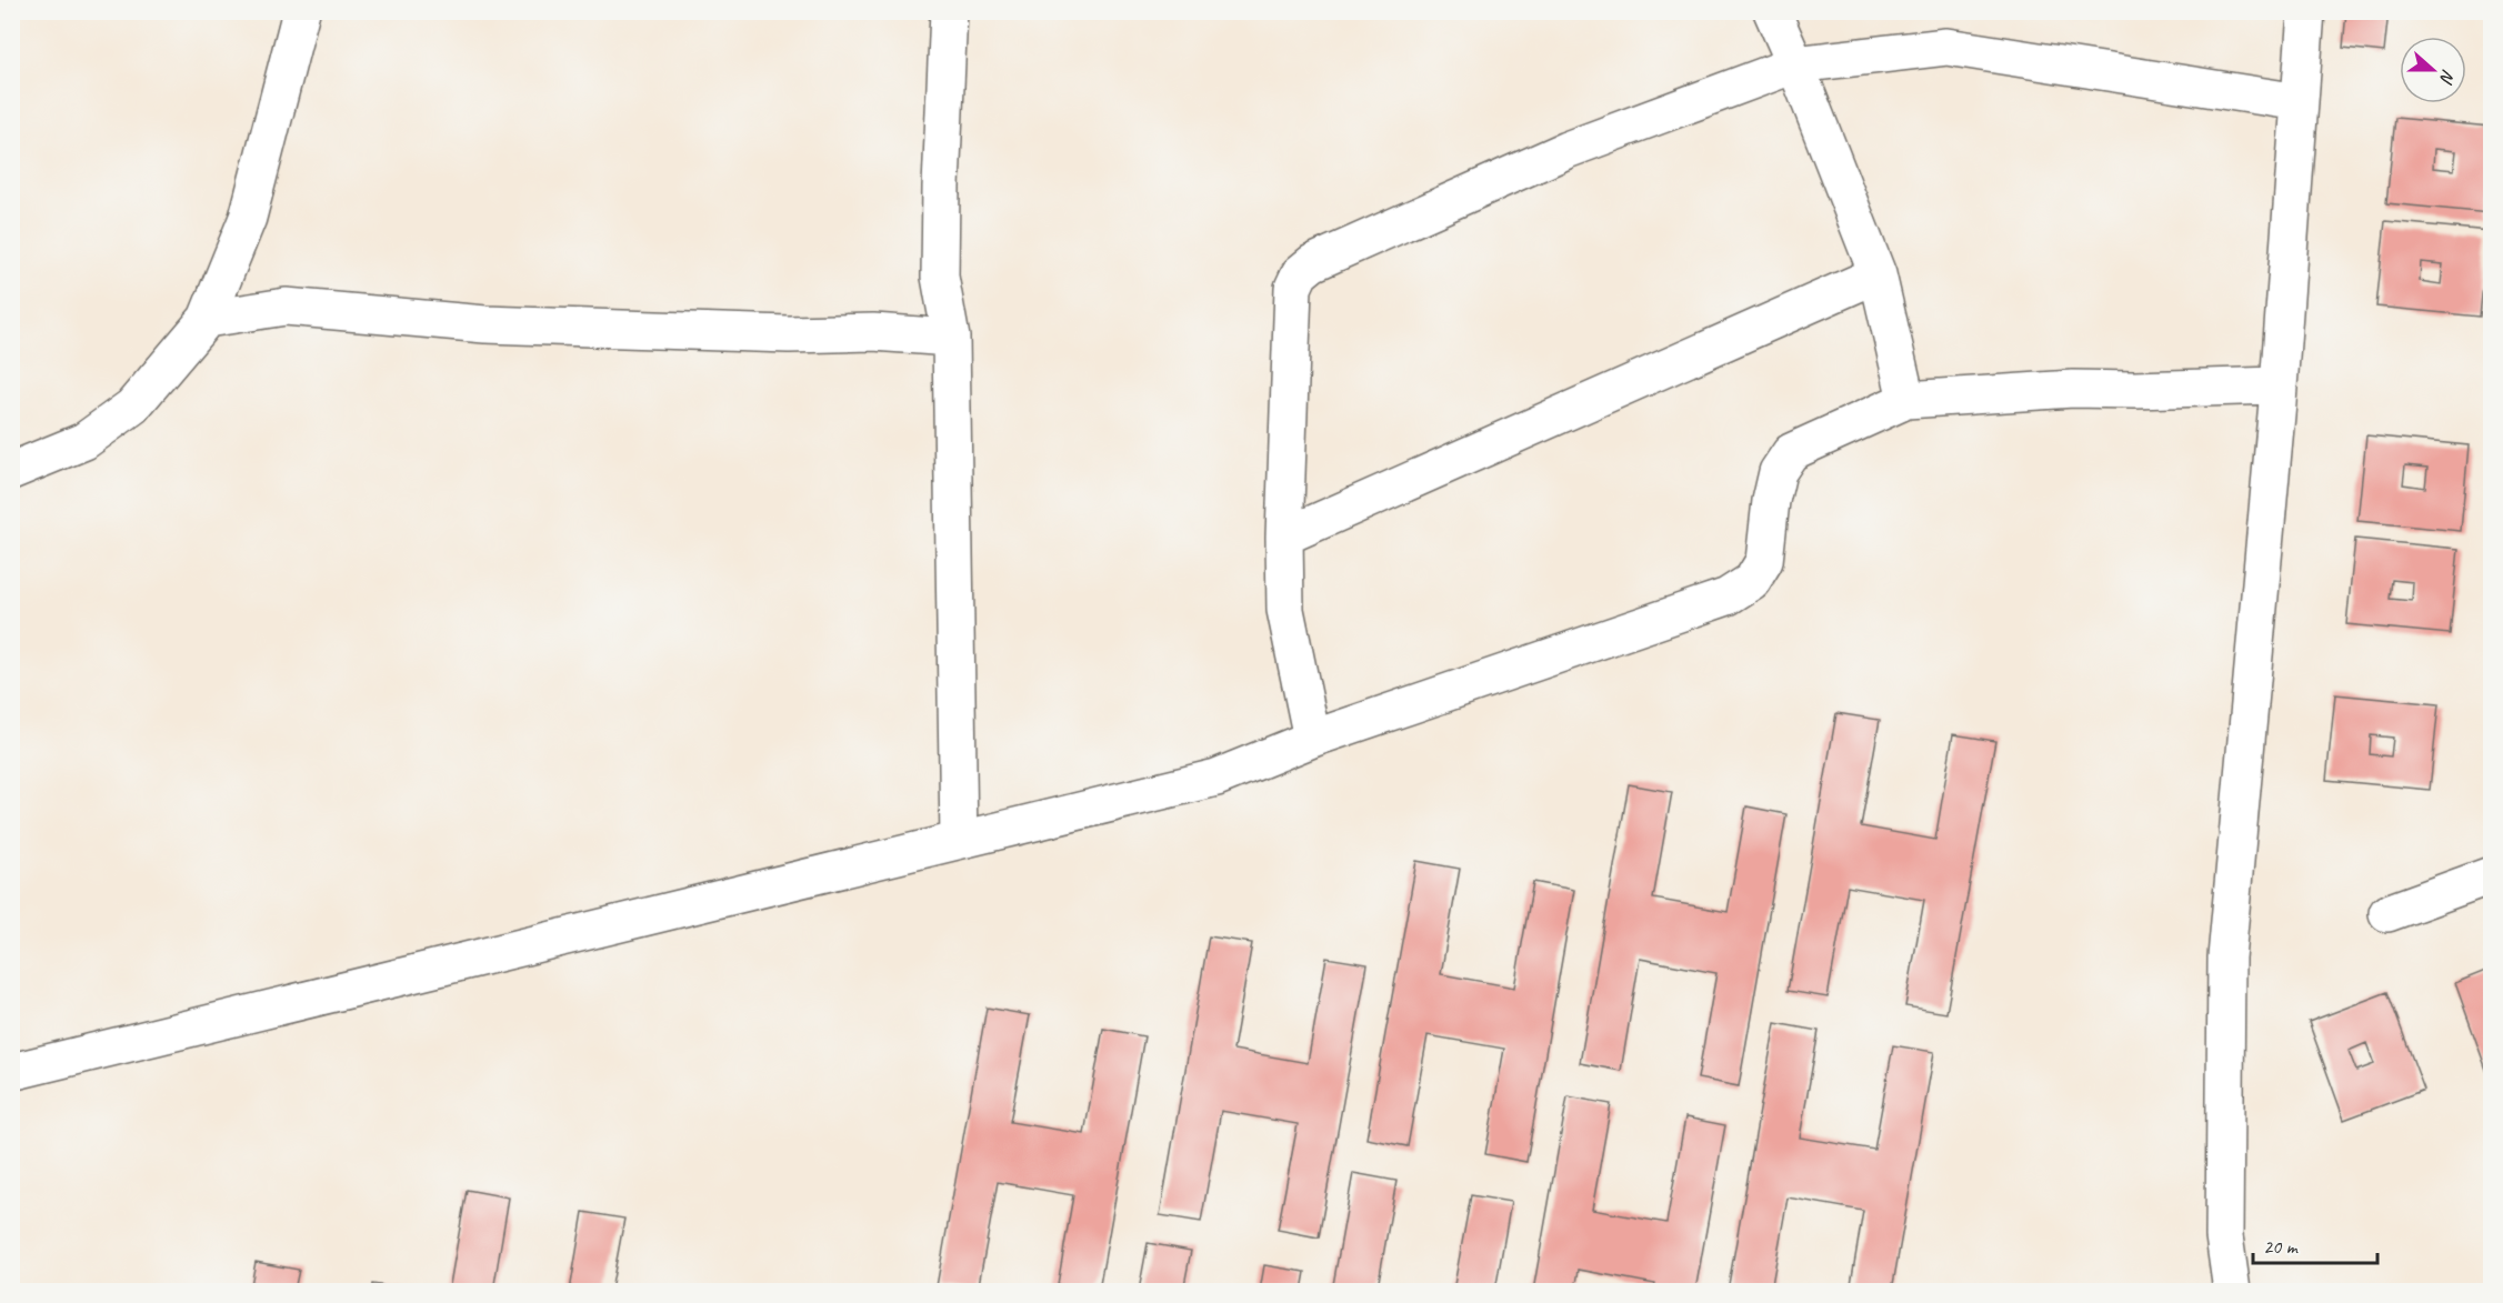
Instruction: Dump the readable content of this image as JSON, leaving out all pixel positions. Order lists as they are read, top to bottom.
{
  "scale_bar": "20 m",
  "north": "right"
}
